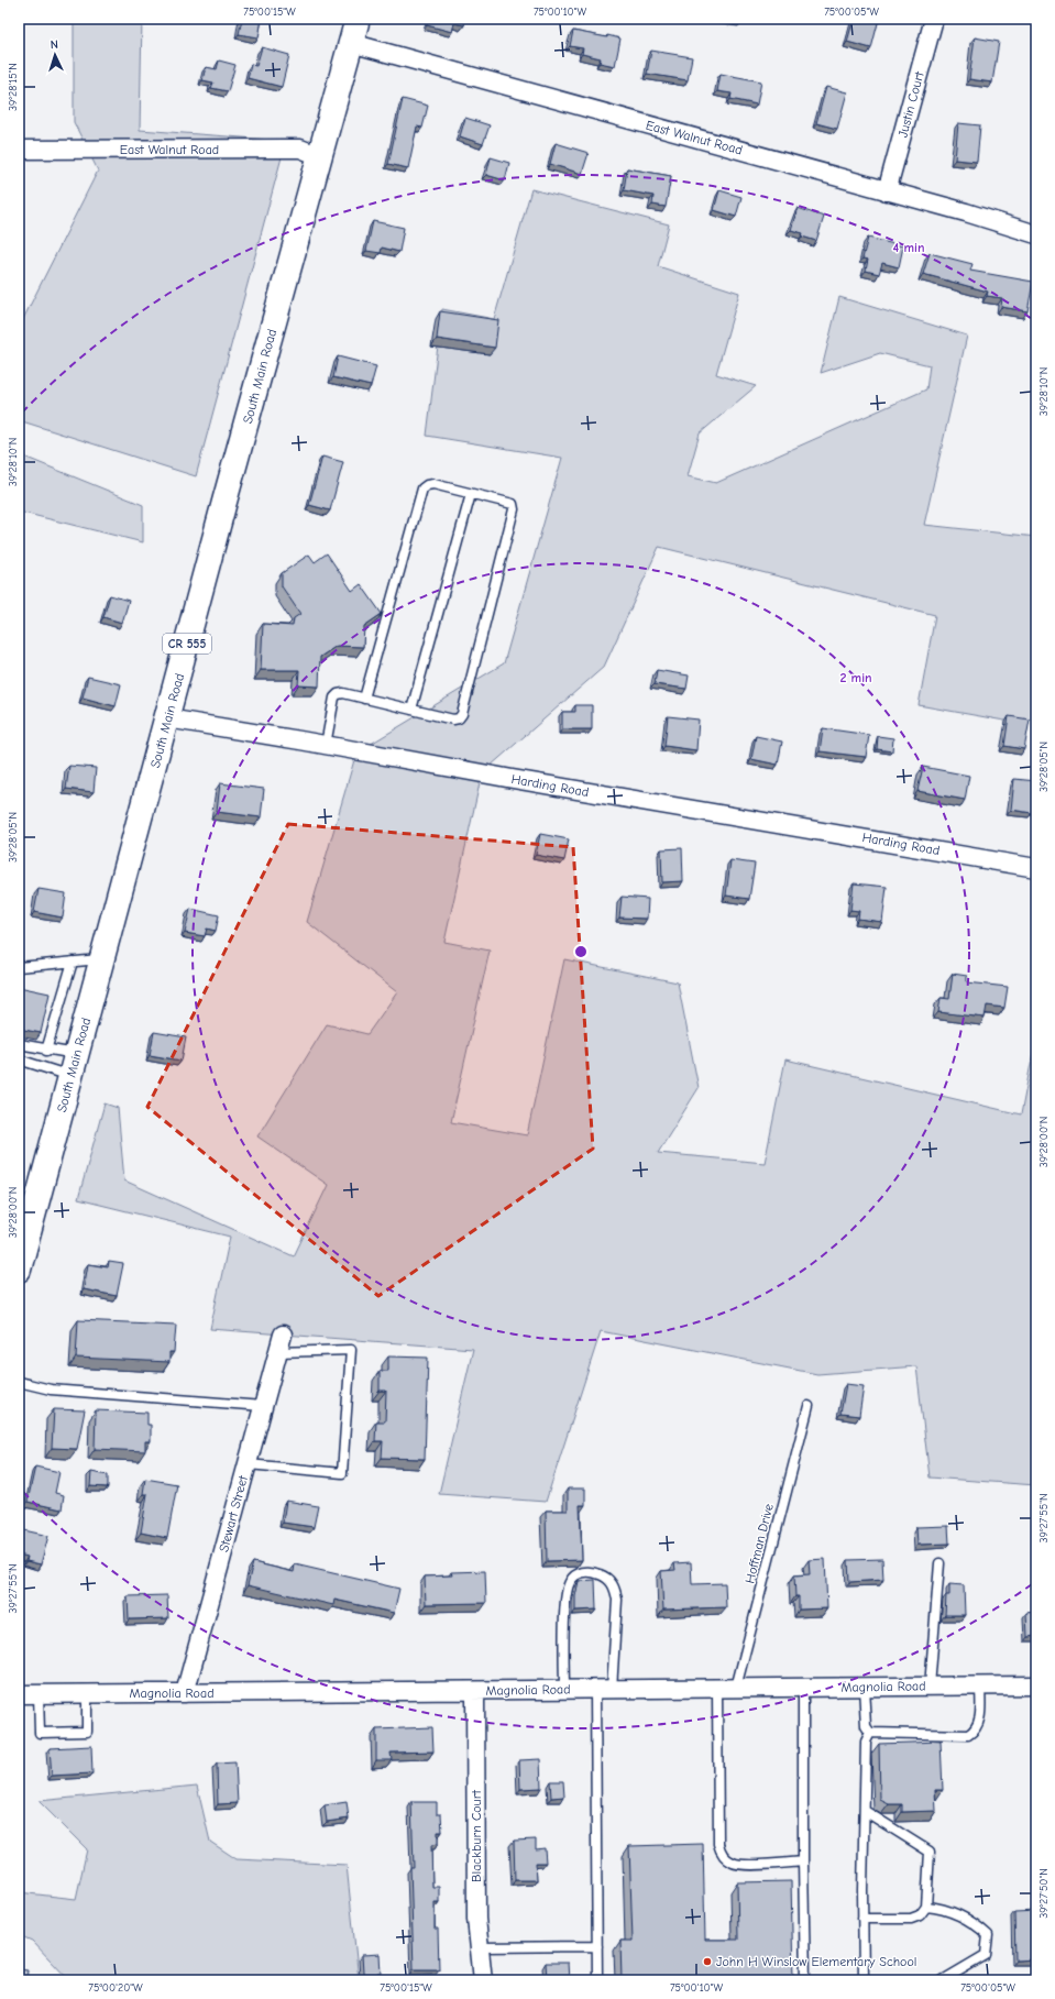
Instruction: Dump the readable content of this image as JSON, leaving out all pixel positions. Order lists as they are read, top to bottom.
{
  "streets": {
    "main road": ["South Main Road", "CR 555"],
    "street": [
      "Justin Court",
      "East Walnut Road",
      "Harding Road",
      "Stewart Street",
      "Magnolia Road",
      "Blackburn Court"
    ],
    "lane": ["Hoffman Drive"]
  },
  "crossings": [
    ["Justin Court", "East Walnut Road"],
    ["East Walnut Road", "South Main Road"],
    ["South Main Road", "Harding Road"],
    ["Stewart Street", "Magnolia Road"],
    ["Hoffman Drive", "Magnolia Road"],
    ["Magnolia Road", "Blackburn Court"]
  ],
  "places": ["John H Winslow Elementary School"],
  "north": "top",
  "coordinates": [
    "75°00'15\"W",
    "75°00'10\"W",
    "75°00'05\"W",
    "39°28'15\"N",
    "39°28'10\"N",
    "39°28'05\"N",
    "39°28'00\"N",
    "39°27'55\"N",
    "39°27'50\"N",
    "75°00'20\"W"
  ],
  "rings": ["4 min", "2 min"]
}
